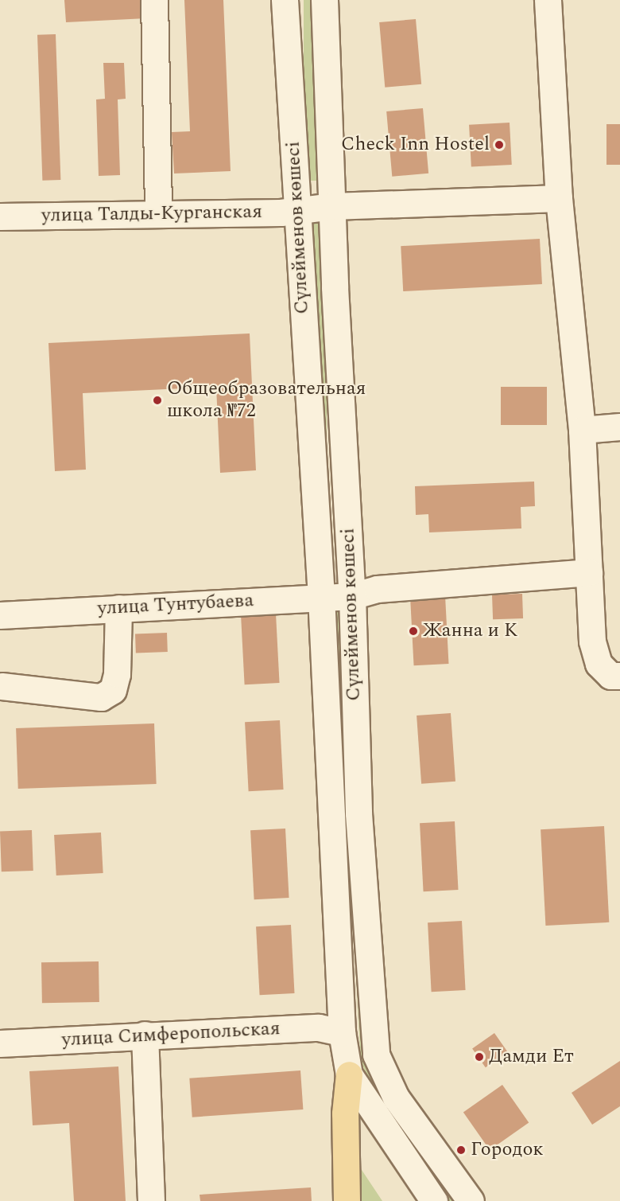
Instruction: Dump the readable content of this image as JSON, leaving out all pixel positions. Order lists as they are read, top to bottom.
{
  "streets": {
    "street": [
      "улица Талды-Курганская",
      "Сүлейменов көшесі",
      "улица Тунтубаева",
      "улица Симферопольская"
    ]
  },
  "crossings": [
    ["улица Талды-Курганская", "Сүлейменов көшесі"],
    ["Сүлейменов көшесі", "улица Тунтубаева"],
    ["Сүлейменов көшесі", "улица Симферопольская"]
  ],
  "places": [
    "Check Inn Hostel",
    "Общеобразовательная школа №72",
    "Жанна и К",
    "Дамди Ет",
    "Городок"
  ]
}
